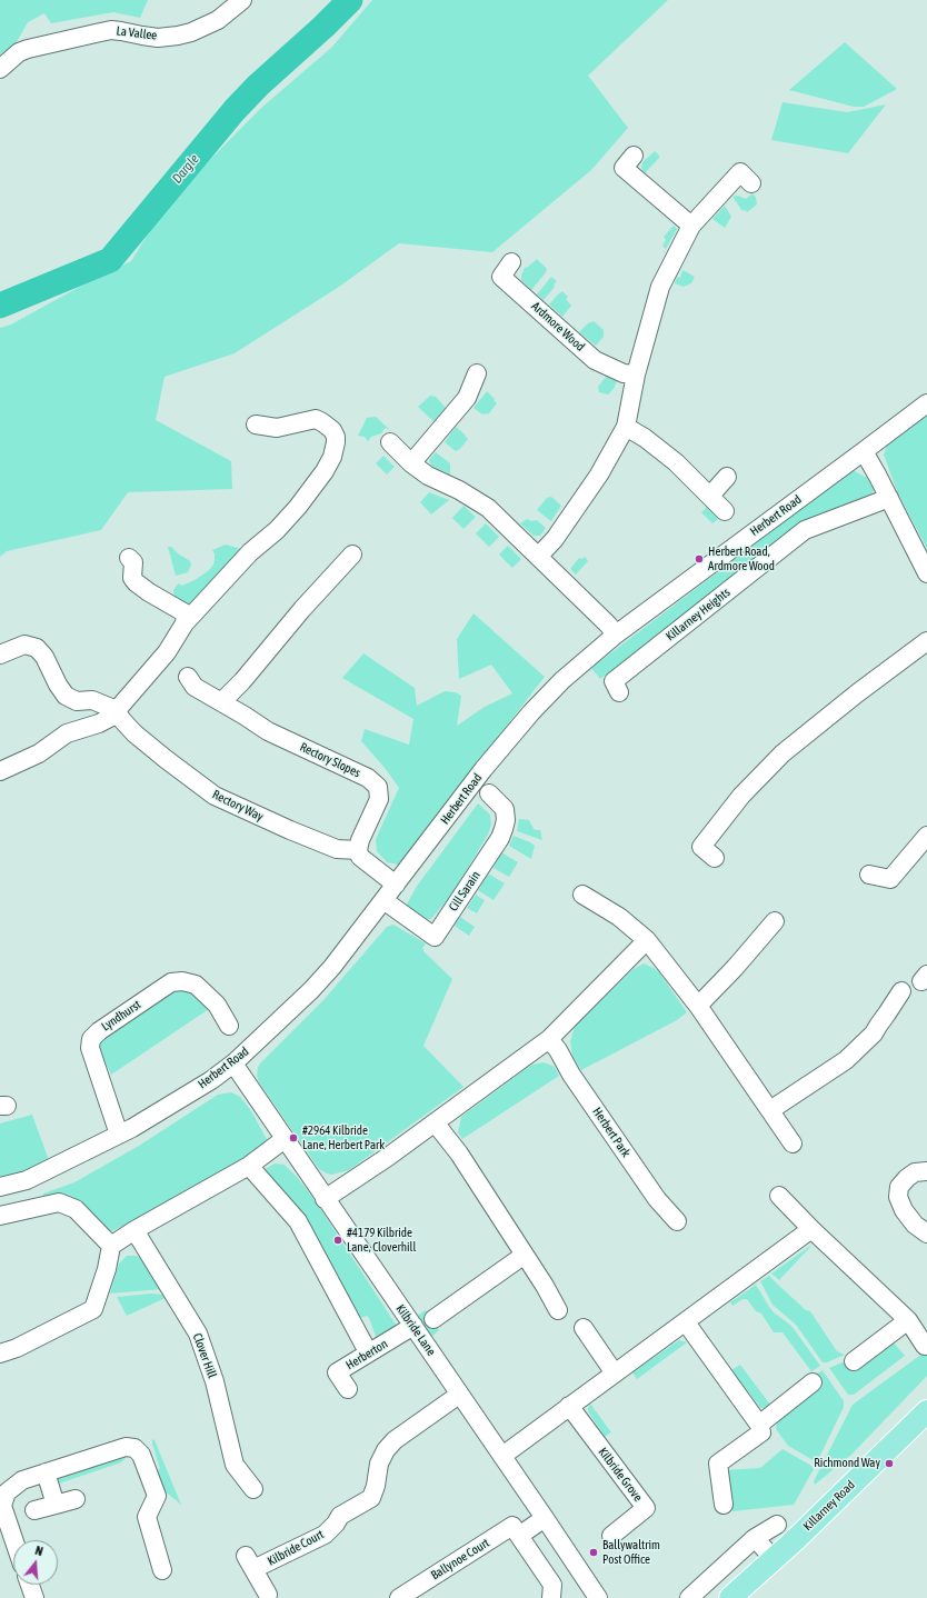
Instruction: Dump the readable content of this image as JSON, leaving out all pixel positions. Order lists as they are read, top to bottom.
{
  "streets": {
    "main road": ["Killarney Road"],
    "street": [
      "La Vallee",
      "Ardmore Wood",
      "Herbert Road",
      "Killarney Heights",
      "Rectory Slopes",
      "Rectory Way",
      "Cill Sarain",
      "Lyndhurst",
      "Herbert Park",
      "Kilbride Lane",
      "Herberton",
      "Clover Hill",
      "Kilbride Grove",
      "Kilbride Court",
      "Ballynoe Court"
    ]
  },
  "crossings": [
    ["Herbert Road", "Cill Sarain"],
    ["Herbert Road", "Lyndhurst"],
    ["Herbert Road", "Kilbride Lane"],
    ["Rectory Slopes", "Rectory Way"],
    ["Kilbride Lane", "Herberton"],
    ["Kilbride Lane", "Kilbride Court"]
  ],
  "water": ["Dargle"],
  "places": [
    "Herbert Road, Ardmore Wood",
    "#2964 Kilbride Lane, Herbert Park",
    "#4179 Kilbride Lane, Cloverhill",
    "Richmond Way",
    "Ballywaltrim Post Office"
  ],
  "north": "top"
}
